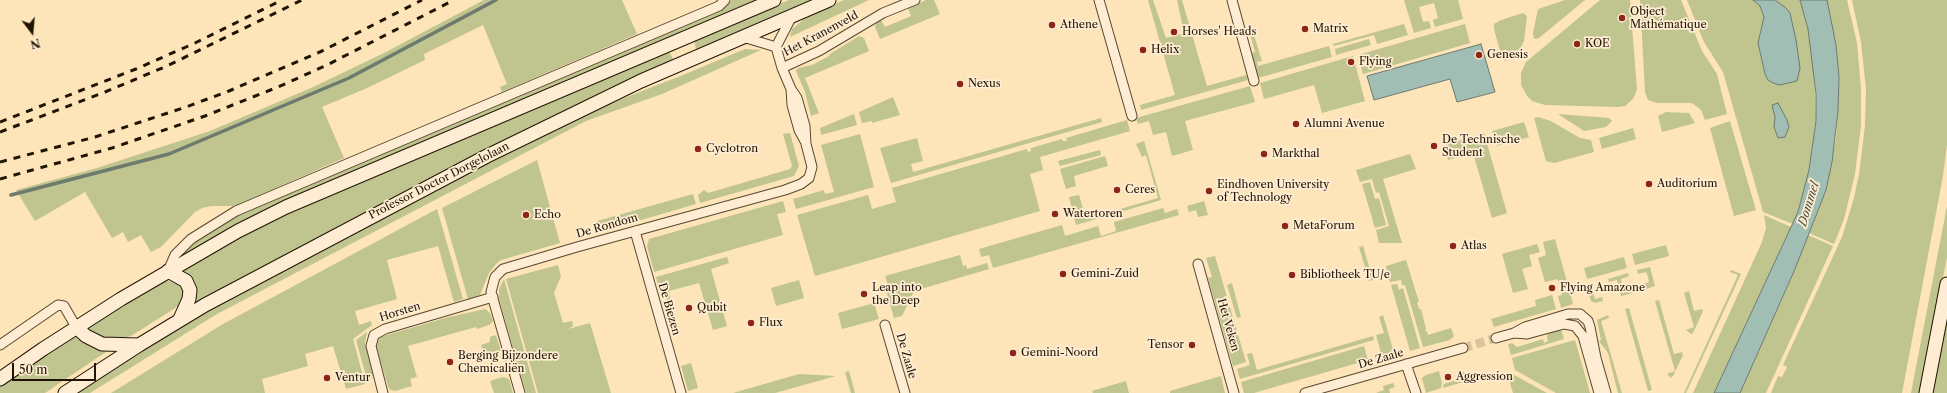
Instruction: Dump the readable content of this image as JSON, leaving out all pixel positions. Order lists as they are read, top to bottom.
{
  "streets": {
    "main road": ["Professor Doctor Dorgelolaan"],
    "street": [
      "Het Kranenveld",
      "De Rondom",
      "De Biezen",
      "Horsten",
      "Het Veken",
      "De Zaale"
    ]
  },
  "crossings": [
    ["Het Kranenveld", "De Rondom"],
    ["De Rondom", "De Biezen"],
    ["De Rondom", "Horsten"]
  ],
  "water": ["Dommel"],
  "places": [
    "Object Mathématique",
    "Athene",
    "Matrix",
    "Horses' Heads",
    "KOE",
    "Helix",
    "Genesis",
    "Flying",
    "Nexus",
    "Alumni Avenue",
    "De Technische Student",
    "Cyclotron",
    "Markthal",
    "Auditorium",
    "Ceres",
    "Eindhoven University of Technology",
    "Watertoren",
    "Echo",
    "MetaForum",
    "Atlas",
    "Gemini-Zuid",
    "Bibliotheek TU/e",
    "Flying Amazone",
    "Leap into the Deep",
    "Qubit",
    "Flux",
    "Tensor",
    "Gemini-Noord",
    "Berging Bijzondere Chemicaliën",
    "Aggression",
    "Ventur"
  ],
  "scale_bar": "50 m",
  "north": "bottom"
}
